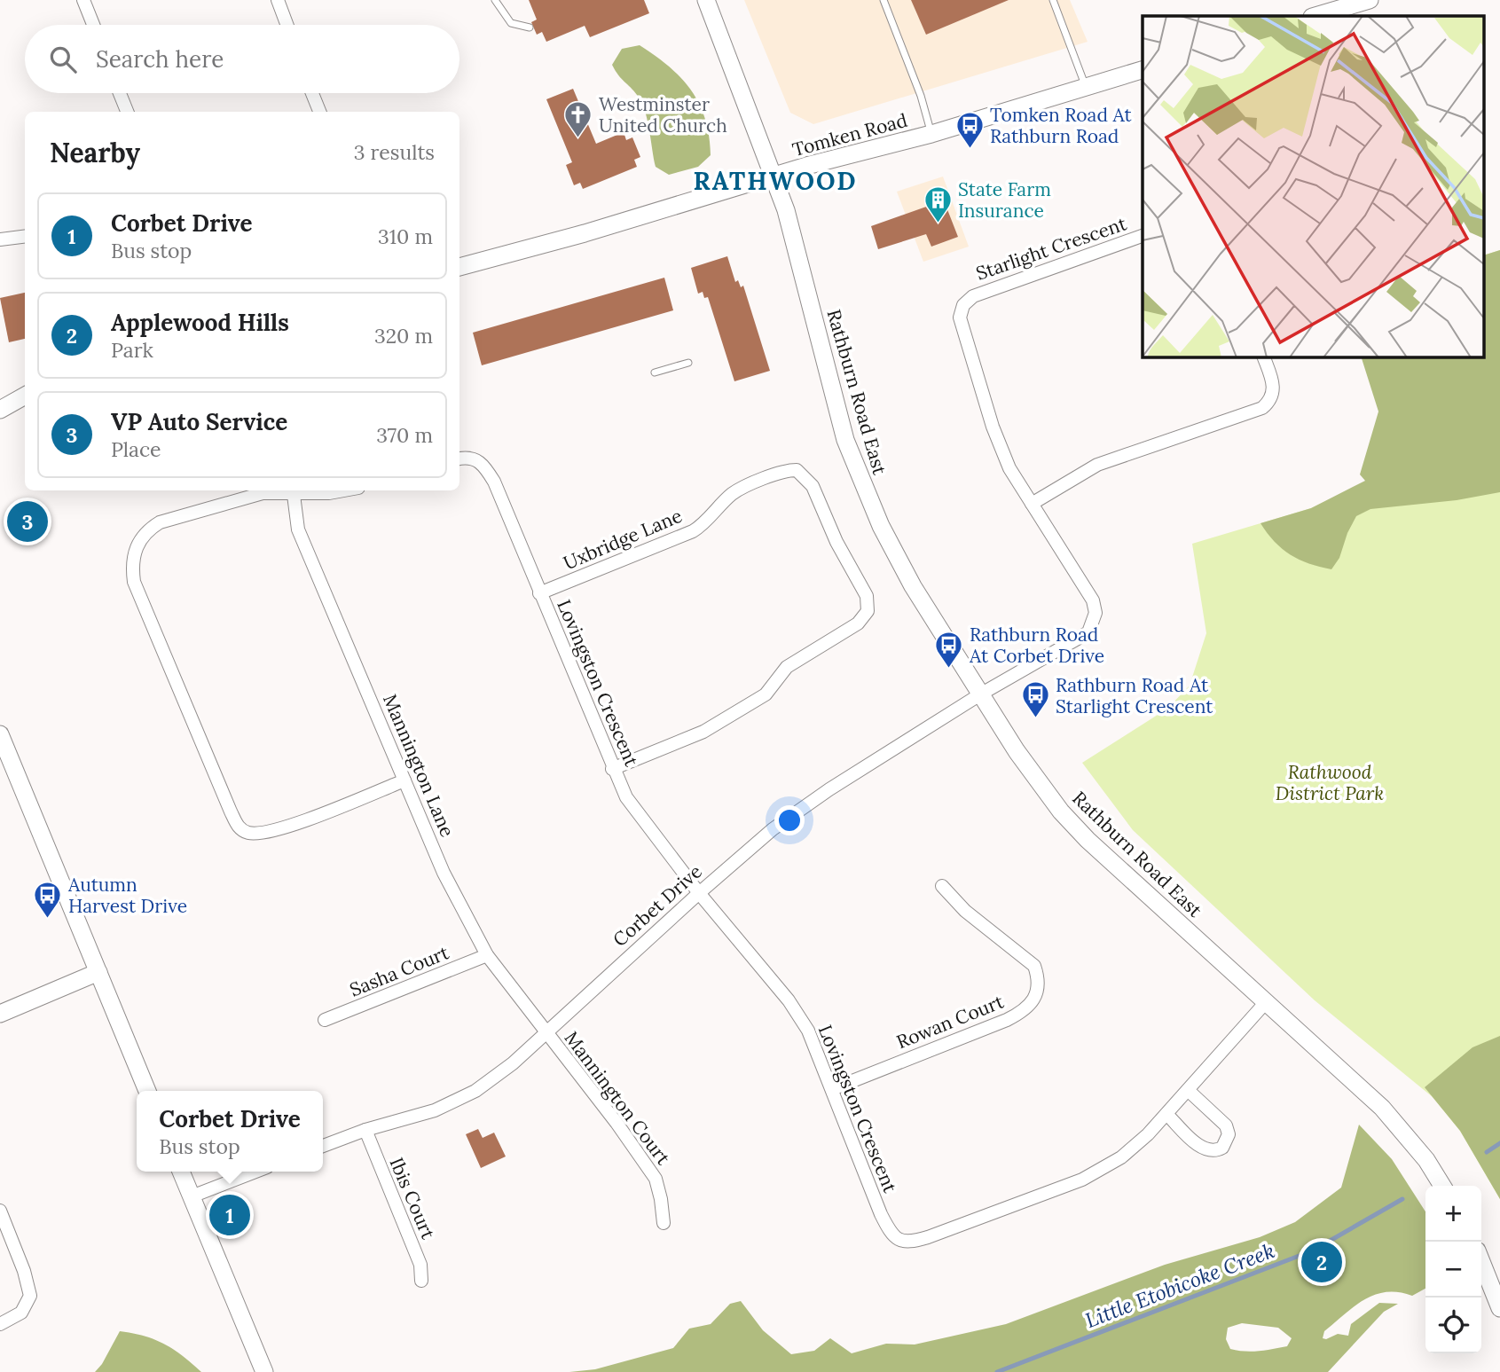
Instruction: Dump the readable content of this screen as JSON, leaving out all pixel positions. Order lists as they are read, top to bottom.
{
  "streets": {
    "street": [
      "Tomken Road",
      "Starlight Crescent",
      "Rathburn Road East",
      "Uxbridge Lane",
      "Lovingston Crescent",
      "Mannington Lane",
      "Corbet Drive",
      "Sasha Court",
      "Rowan Court",
      "Mannington Court",
      "Ibis Court"
    ]
  },
  "crossings": [
    ["Tomken Road", "Rathburn Road East"],
    ["Starlight Crescent", "Corbet Drive"],
    ["Rathburn Road East", "Lovingston Crescent"],
    ["Rathburn Road East", "Corbet Drive"],
    ["Uxbridge Lane", "Lovingston Crescent"],
    ["Lovingston Crescent", "Corbet Drive"],
    ["Lovingston Crescent", "Rowan Court"],
    ["Mannington Lane", "Corbet Drive"],
    ["Mannington Lane", "Sasha Court"],
    ["Mannington Lane", "Mannington Court"],
    ["Corbet Drive", "Mannington Court"],
    ["Corbet Drive", "Ibis Court"]
  ],
  "districts": ["RATHWOOD"],
  "water": ["Little Etobicoke Creek"],
  "parks": ["Rathwood District Park"],
  "places": {
    "church": ["Westminster United Church"],
    "bus stop": [
      "Tomken Road At Rathburn Road",
      "Rathburn Road At Corbet Drive",
      "Rathburn Road At Starlight Crescent",
      "Autumn Harvest Drive"
    ],
    "building": ["State Farm Insurance"]
  },
  "page": {
    "search": "Search here",
    "heading": ["Nearby", "3 results"],
    "list": [
      {
        "mark": "1",
        "name": "Corbet Drive",
        "note": "Bus stop",
        "value": "310 m"
      },
      {
        "mark": "2",
        "name": "Applewood Hills",
        "note": "Park",
        "value": "320 m"
      },
      {
        "mark": "3",
        "name": "VP Auto Service",
        "note": "Place",
        "value": "370 m"
      }
    ],
    "pins": ["3", "1", "2"],
    "popup": ["Corbet Drive", "Bus stop"],
    "map_buttons": ["+", "−"]
  }
}
